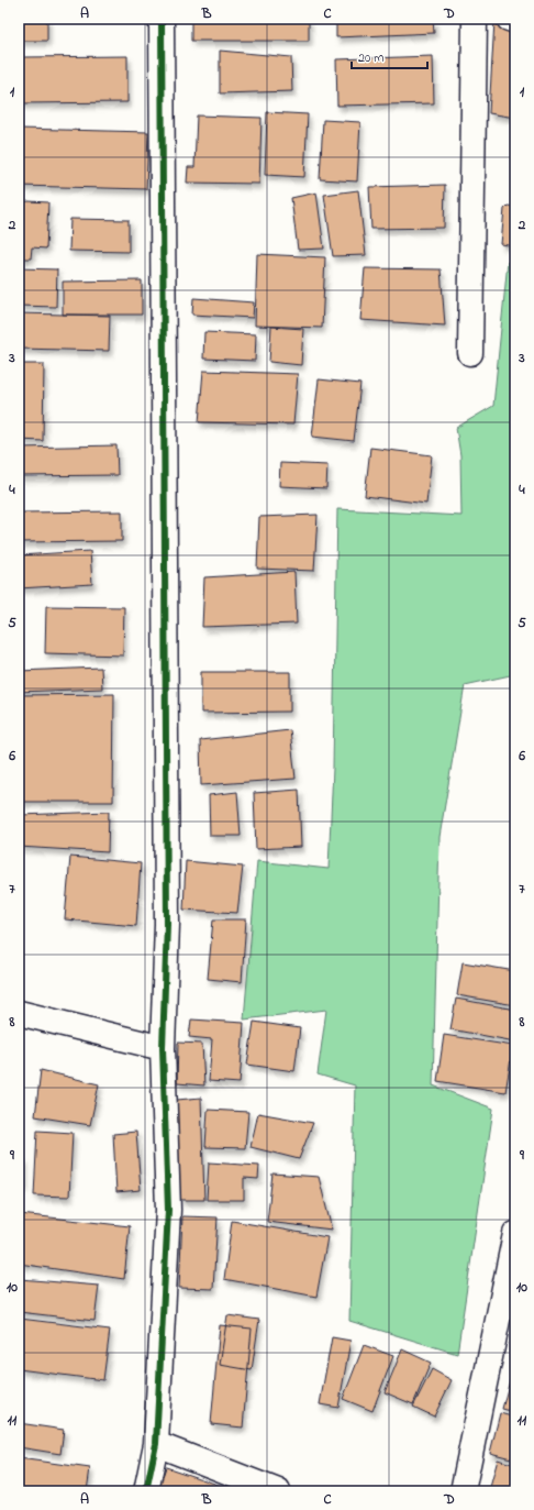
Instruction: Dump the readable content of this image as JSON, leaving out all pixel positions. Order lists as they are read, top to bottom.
{
  "scale_bar": "20 m",
  "grid": {
    "columns": [
      "A",
      "B",
      "C",
      "D"
    ],
    "rows": [
      "1",
      "2",
      "3",
      "4",
      "5",
      "6",
      "7",
      "8",
      "9",
      "10",
      "11"
    ]
  }
}
